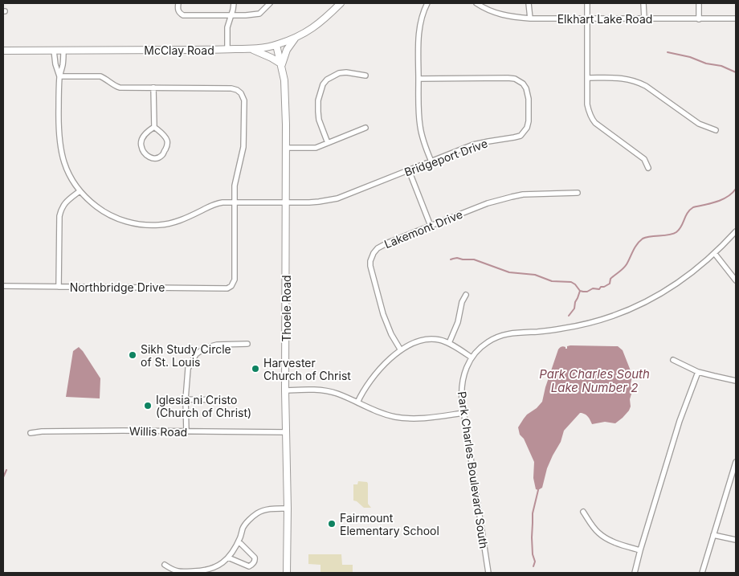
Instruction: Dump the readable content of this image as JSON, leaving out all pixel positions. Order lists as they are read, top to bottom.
{
  "streets": {
    "main road": ["McClay Road", "Thoele Road"],
    "street": [
      "Elkhart Lake Road",
      "Bridgeport Drive",
      "Lakemont Drive",
      "Northbridge Drive",
      "Willis Road",
      "Park Charles Boulevard South"
    ]
  },
  "crossings": [
    ["McClay Road", "Thoele Road"],
    ["Bridgeport Drive", "Northbridge Drive"],
    ["Bridgeport Drive", "Thoele Road"],
    ["Thoele Road", "Willis Road"]
  ],
  "water": ["Park Charles South Lake Number 2"],
  "places": [
    "Sikh Study Circle of St. Louis",
    "Harvester Church of Christ",
    "Iglesia ni Cristo (Church of Christ)",
    "Fairmount Elementary School"
  ]
}
